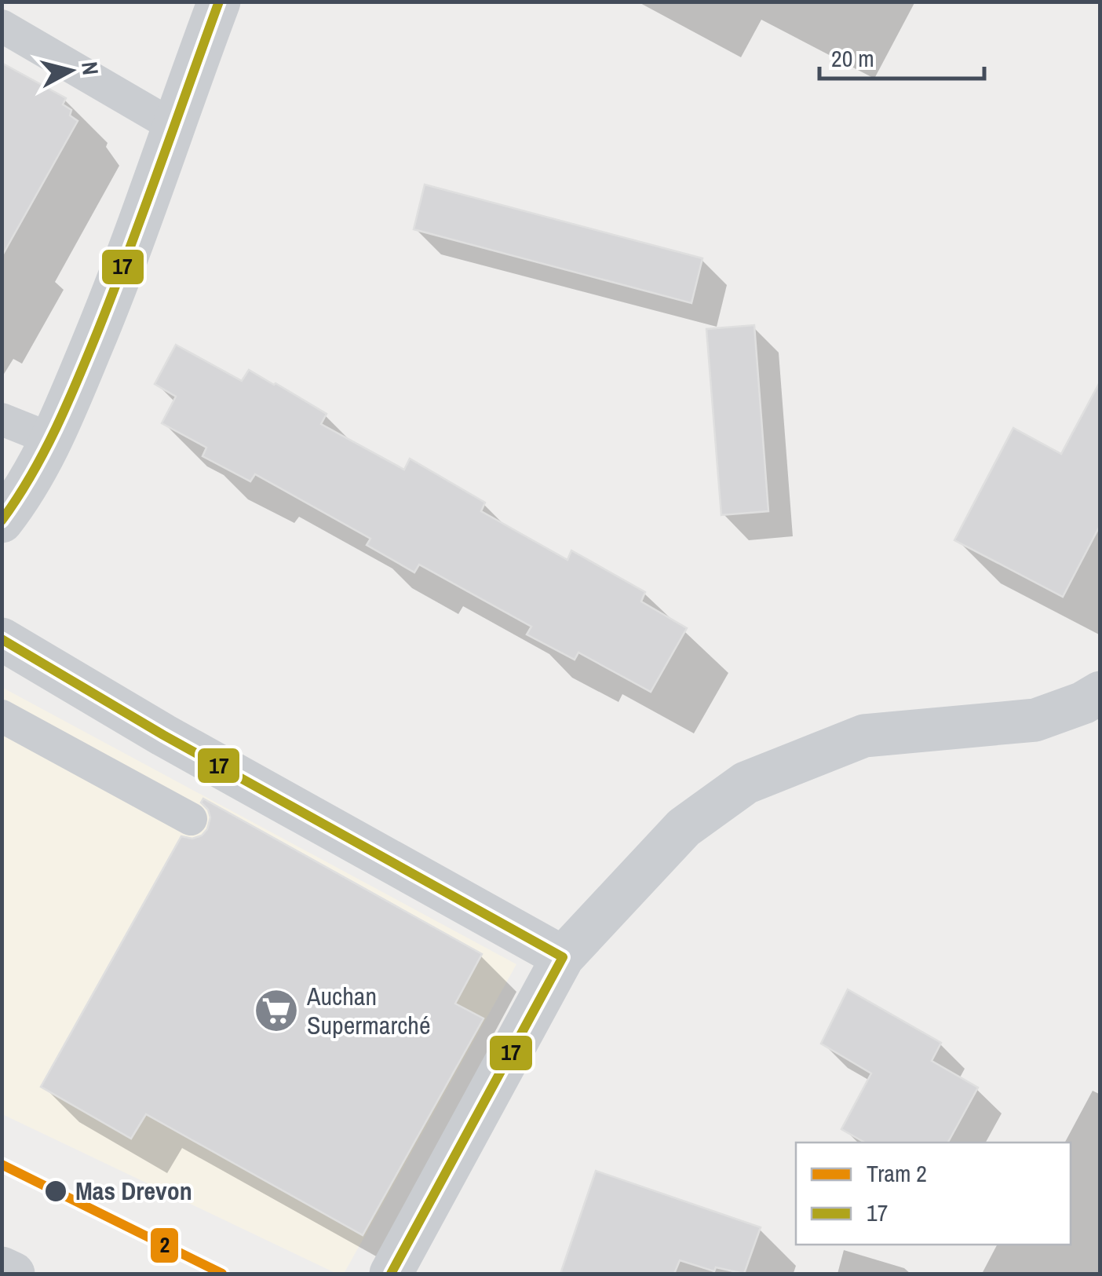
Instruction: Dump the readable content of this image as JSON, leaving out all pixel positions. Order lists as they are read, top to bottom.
{
  "places": {
    "supermarket": ["Auchan Supermarché"],
    "other": ["Mas Drevon"]
  },
  "lines": ["transit line 17", "tram line 2"],
  "legend": ["Tram 2", "17"],
  "scale_bar": "20 m",
  "north": "right"
}
